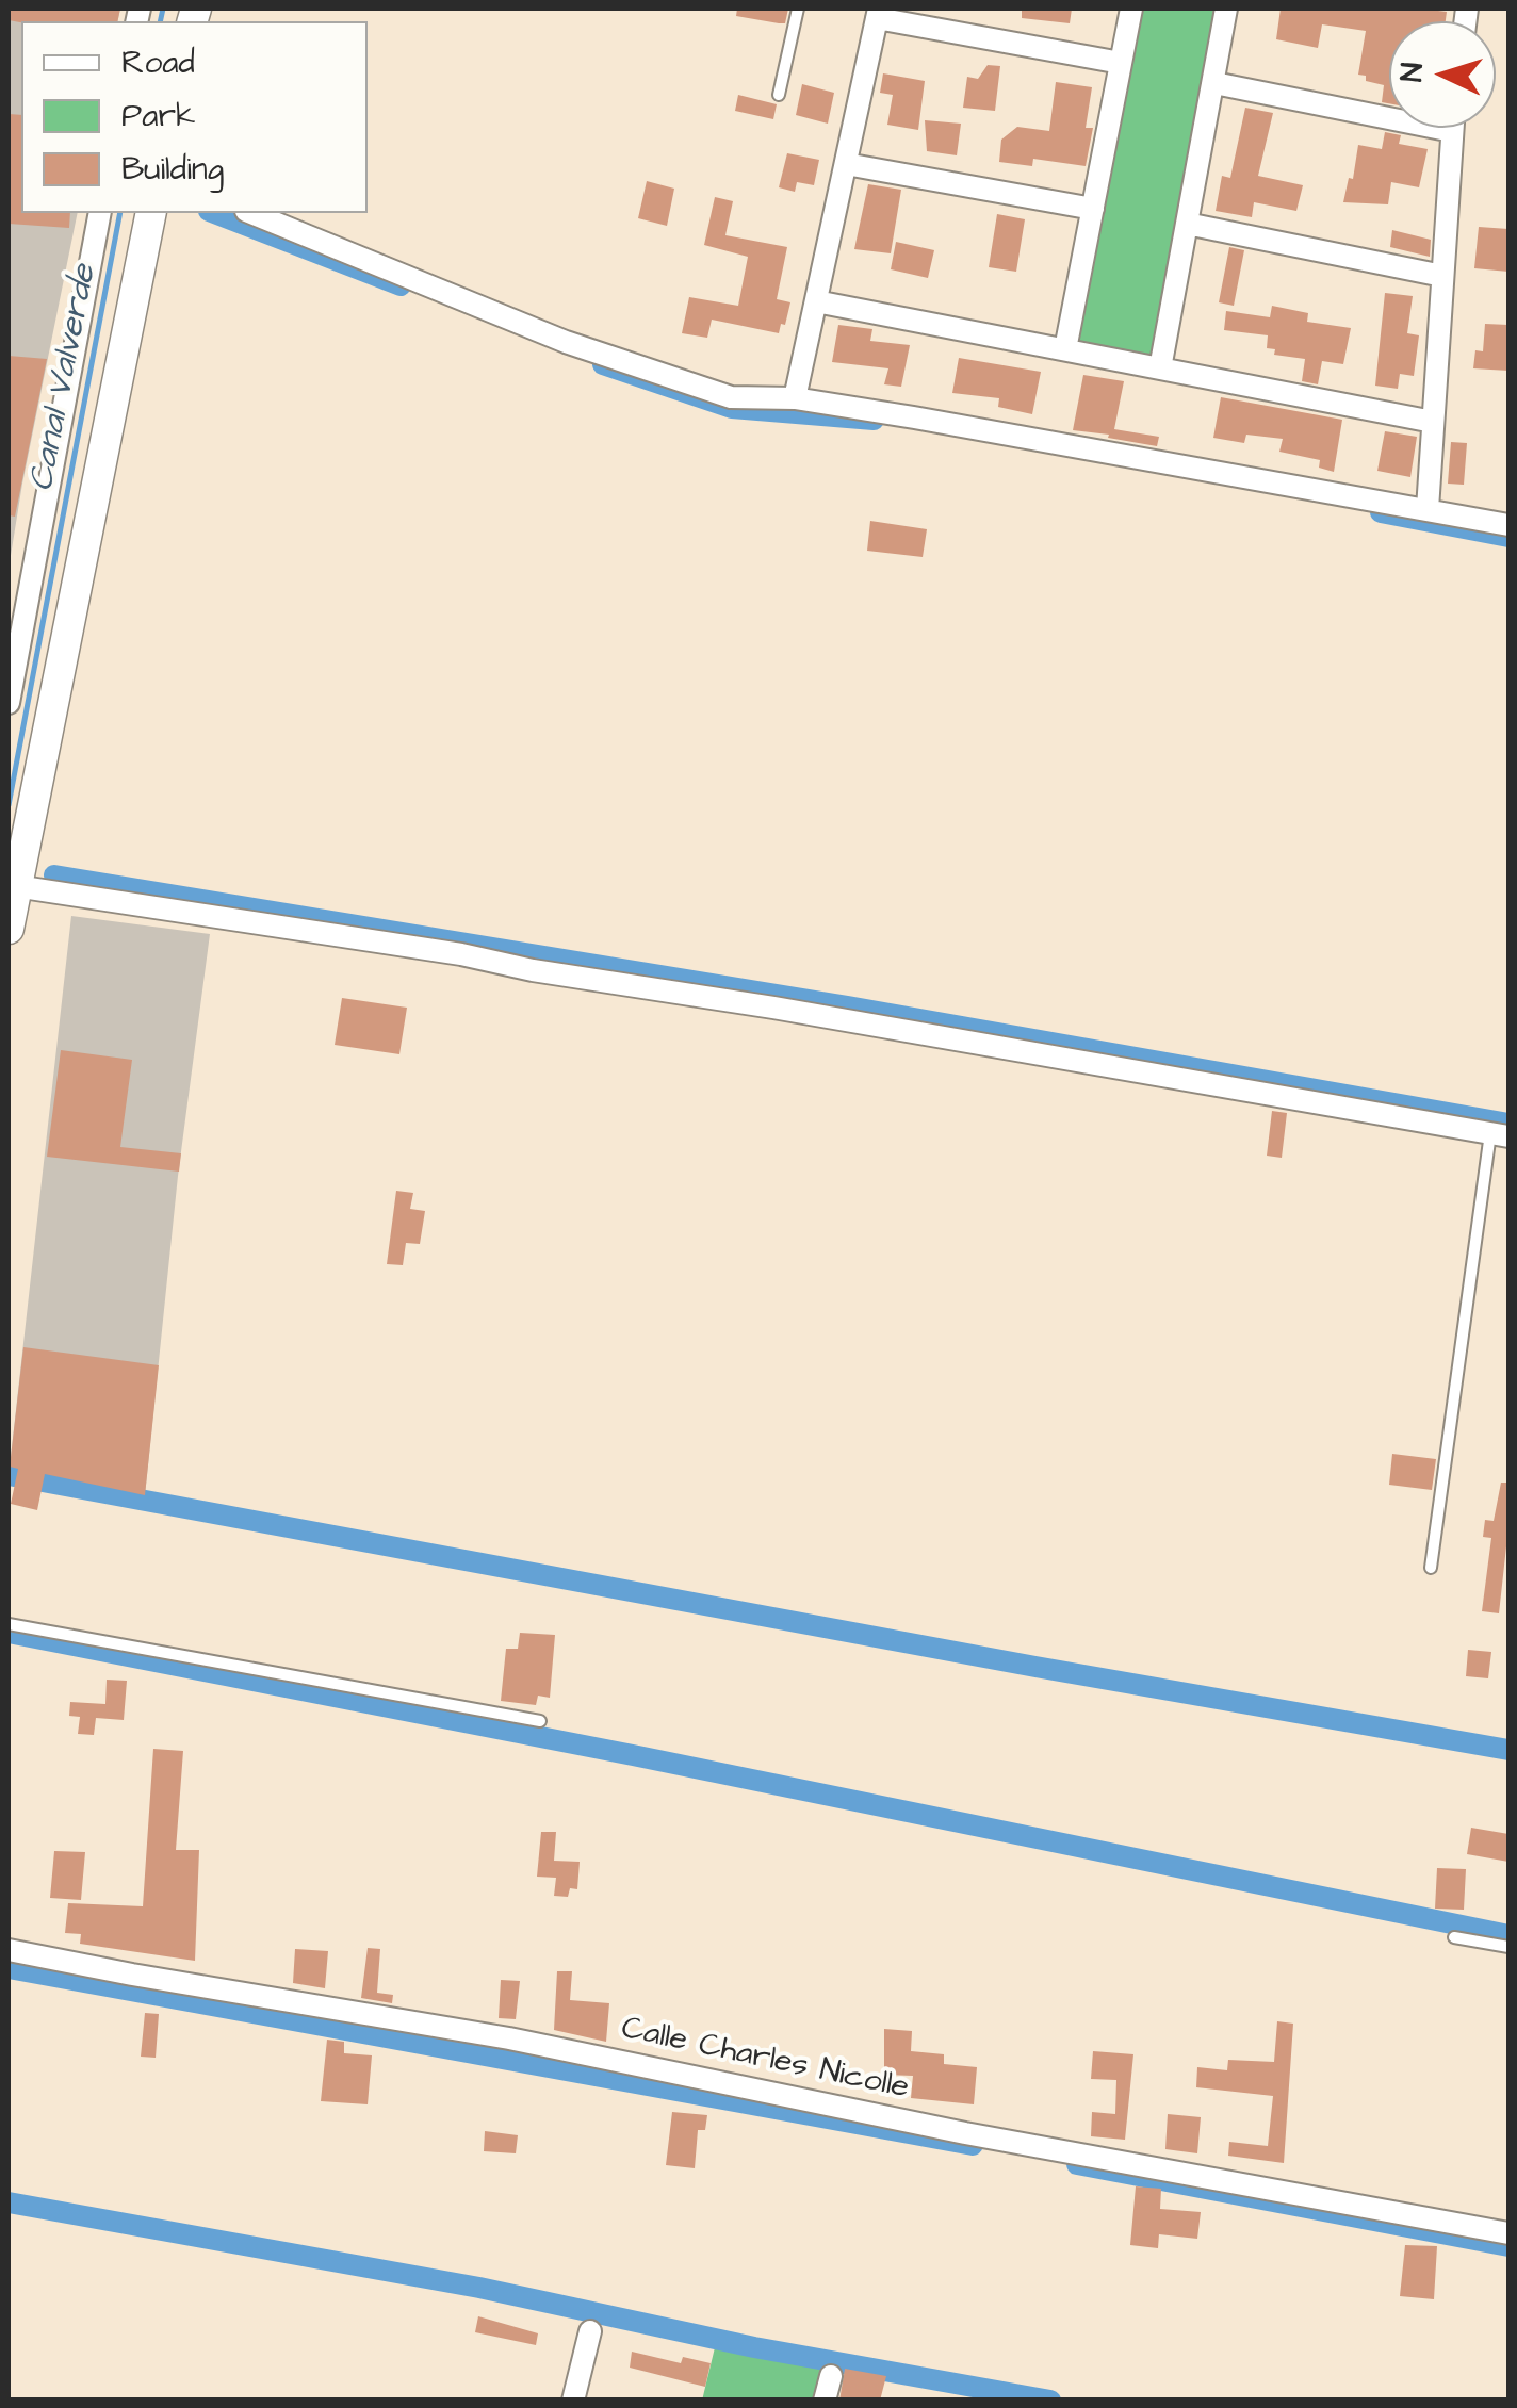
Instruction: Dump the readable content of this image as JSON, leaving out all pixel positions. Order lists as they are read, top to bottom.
{
  "streets": {
    "street": ["Calle Charles Nicolle"]
  },
  "water": ["Canal Valverde"],
  "legend": ["Road", "Park", "Building"],
  "north": "left"
}
